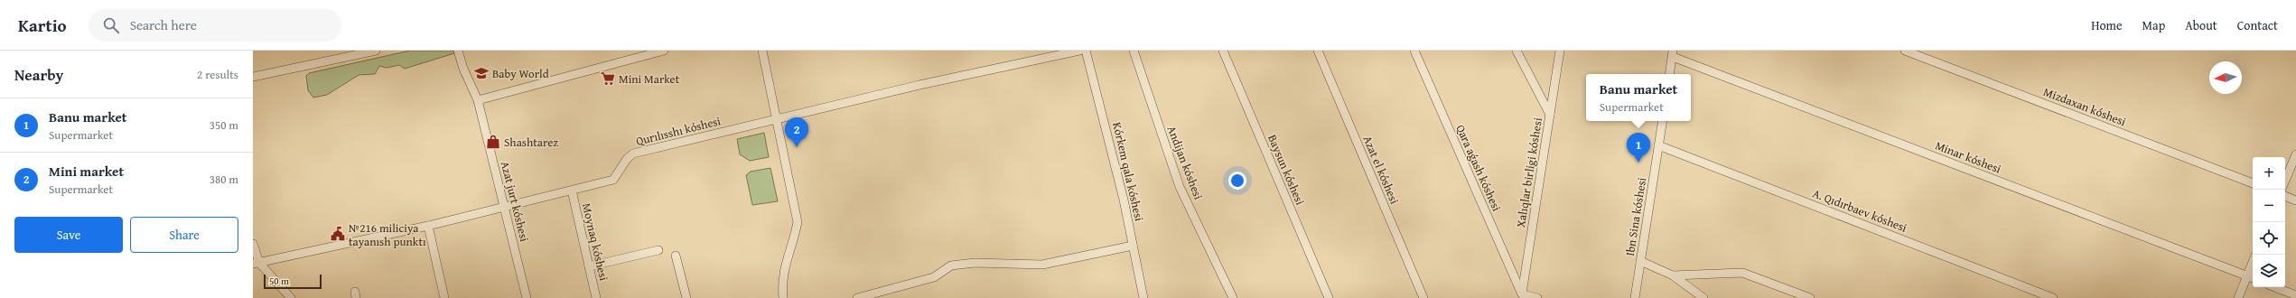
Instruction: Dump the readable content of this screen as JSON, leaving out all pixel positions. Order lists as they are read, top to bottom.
{
  "streets": {
    "street": [
      "Mizdaxan kóshesi",
      "Qurılısshı kóshesi",
      "Minar kóshesi",
      "Andijan kóshesi",
      "Qara aǵash kóshesi",
      "Baysun kóshesi",
      "Azat el kóshesi",
      "Kórkem qala kóshesi",
      "Xalıqlar birligi kóshesi",
      "Azat jurt kóshesi",
      "A. Qıdırbaev kóshesi",
      "Ibn Sina kóshesi",
      "Moynaq kóshesi"
    ]
  },
  "crossings": [
    ["Qurılısshı kóshesi", "Azat jurt kóshesi"],
    ["Qurılısshı kóshesi", "Moynaq kóshesi"],
    ["Qara aǵash kóshesi", "Xalıqlar birligi kóshesi"],
    ["A. Qıdırbaev kóshesi", "Ibn Sina kóshesi"]
  ],
  "places": {
    "school or university": ["Baby World"],
    "supermarket": ["Mini Market"],
    "shop": ["Shashtarez"],
    "public building": ["№216 miliciya tayanısh punktı"]
  },
  "scale_bar": "50 m",
  "north": "left",
  "page": {
    "header": "Kartio",
    "search": "Search here",
    "nav": [
      "Home",
      "Map",
      "About",
      "Contact"
    ],
    "heading": ["Nearby", "2 results"],
    "popup": ["Banu market", "Supermarket"],
    "list": [
      {
        "mark": "1",
        "name": "Banu market",
        "note": "Supermarket",
        "value": "350 m"
      },
      {
        "mark": "2",
        "name": "Mini market",
        "note": "Supermarket",
        "value": "380 m"
      }
    ],
    "pins": ["2", "1"],
    "map_buttons": ["+", "−"],
    "buttons": ["Save", "Share"],
    "scale": "50 m"
  }
}
